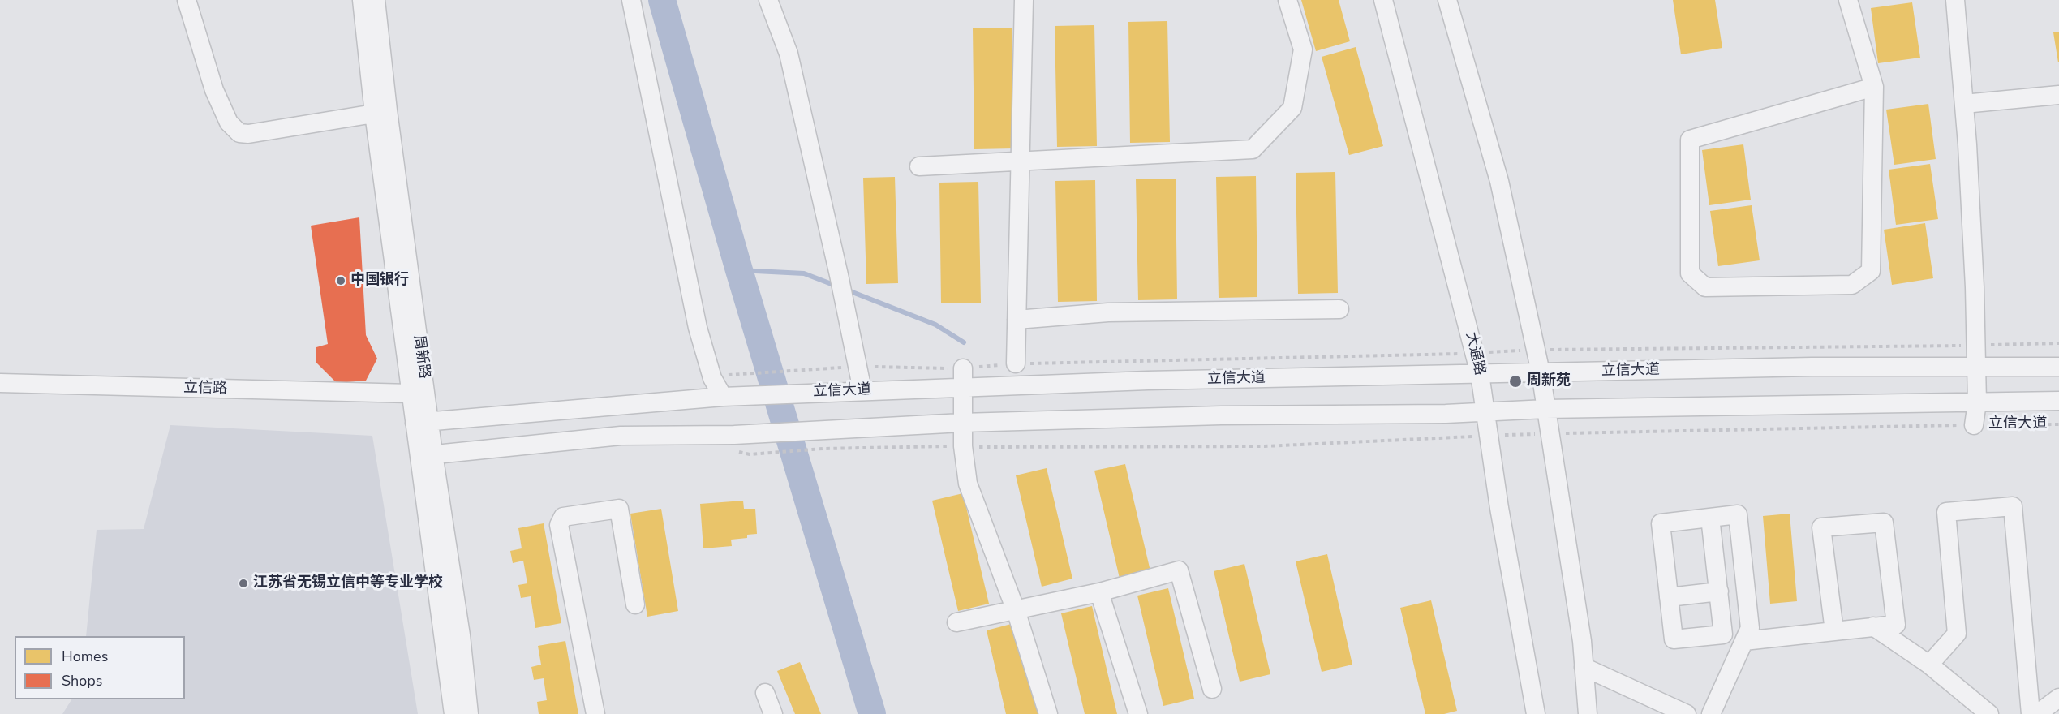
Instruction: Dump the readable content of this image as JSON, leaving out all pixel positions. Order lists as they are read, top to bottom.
{
  "streets": {
    "street": [
      "大通路",
      "周新路",
      "立信大道",
      "立信路"
    ]
  },
  "crossings": [
    ["大通路", "立信大道"],
    ["周新路", "立信大道"],
    ["周新路", "立信路"]
  ],
  "places": ["中国银行", "周新苑", "江苏省无锡立信中等专业学校"],
  "legend": ["Homes", "Shops"]
}
